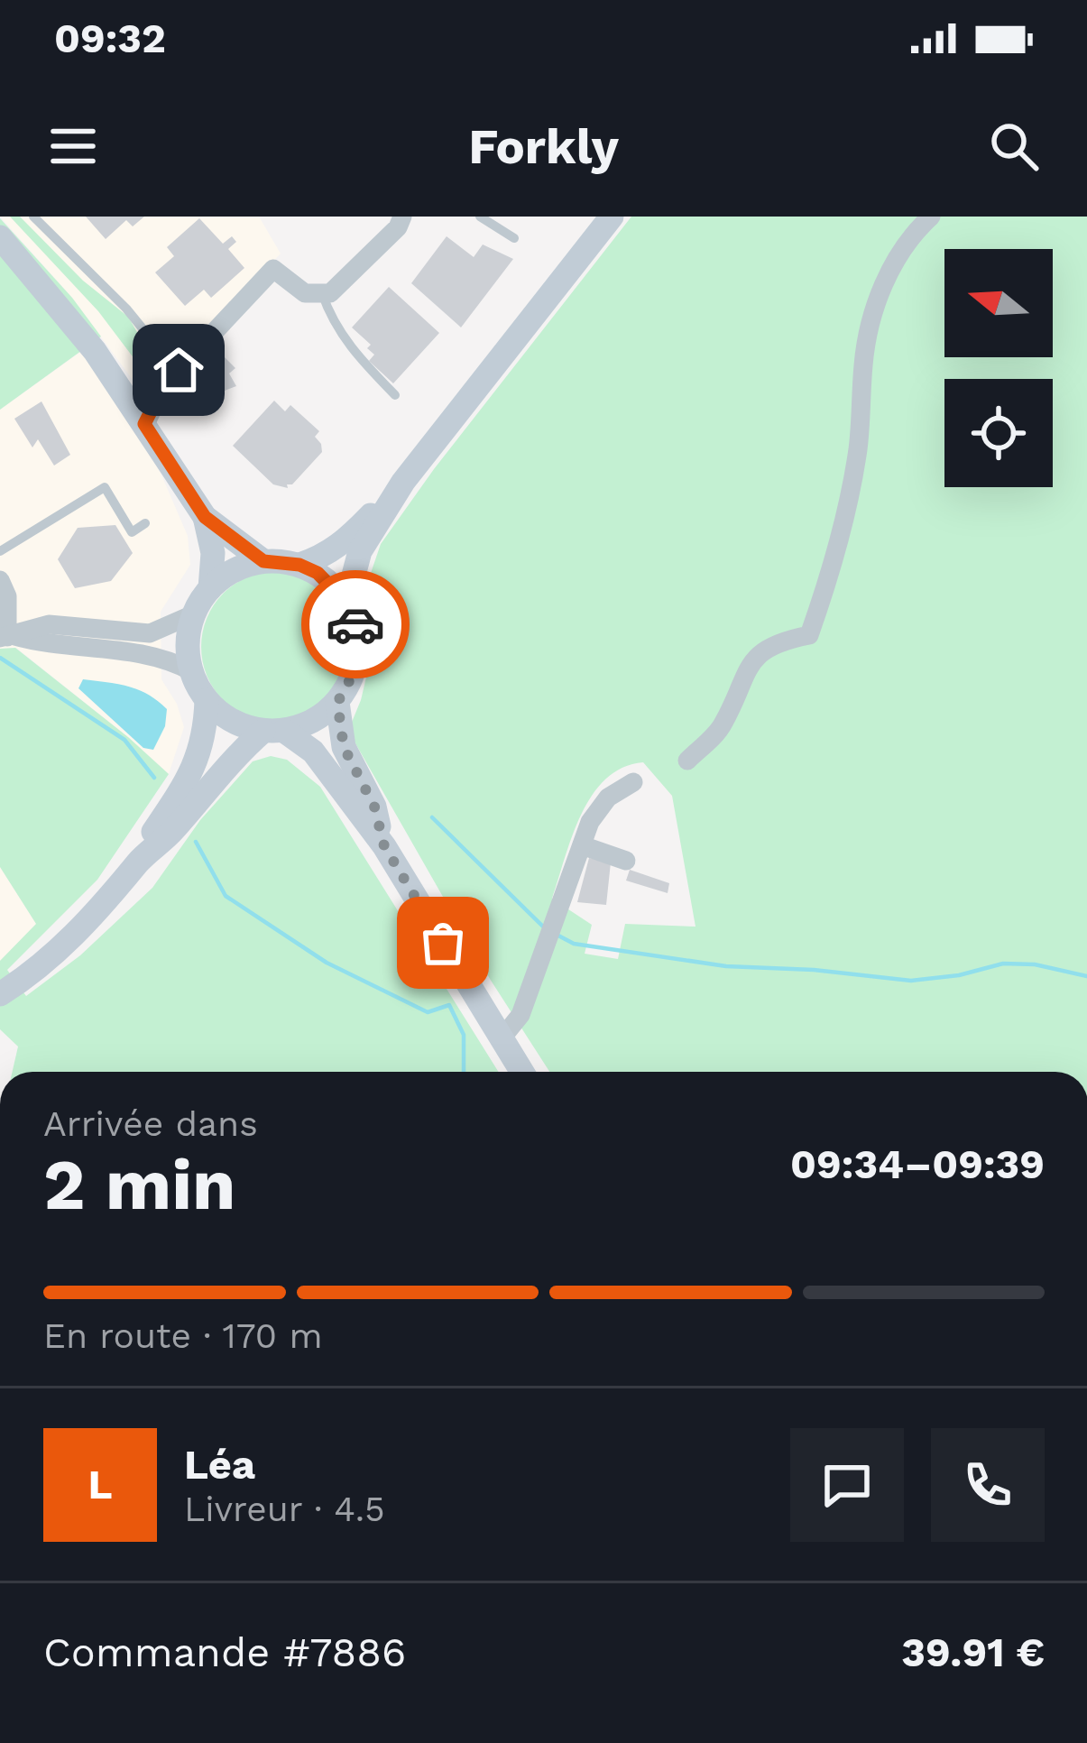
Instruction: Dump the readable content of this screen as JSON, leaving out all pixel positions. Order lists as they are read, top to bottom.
{
  "north": "left",
  "page": {
    "status": "09:32",
    "header": "Forkly",
    "heading": ["2 min", "Arrivée dans", "09:34–09:39"],
    "panel": [
      "Léa",
      "Livreur · 4.5",
      "Commande #7886",
      "39.91 €"
    ],
    "bar": "En route · 170 m",
    "round": "L"
  }
}
